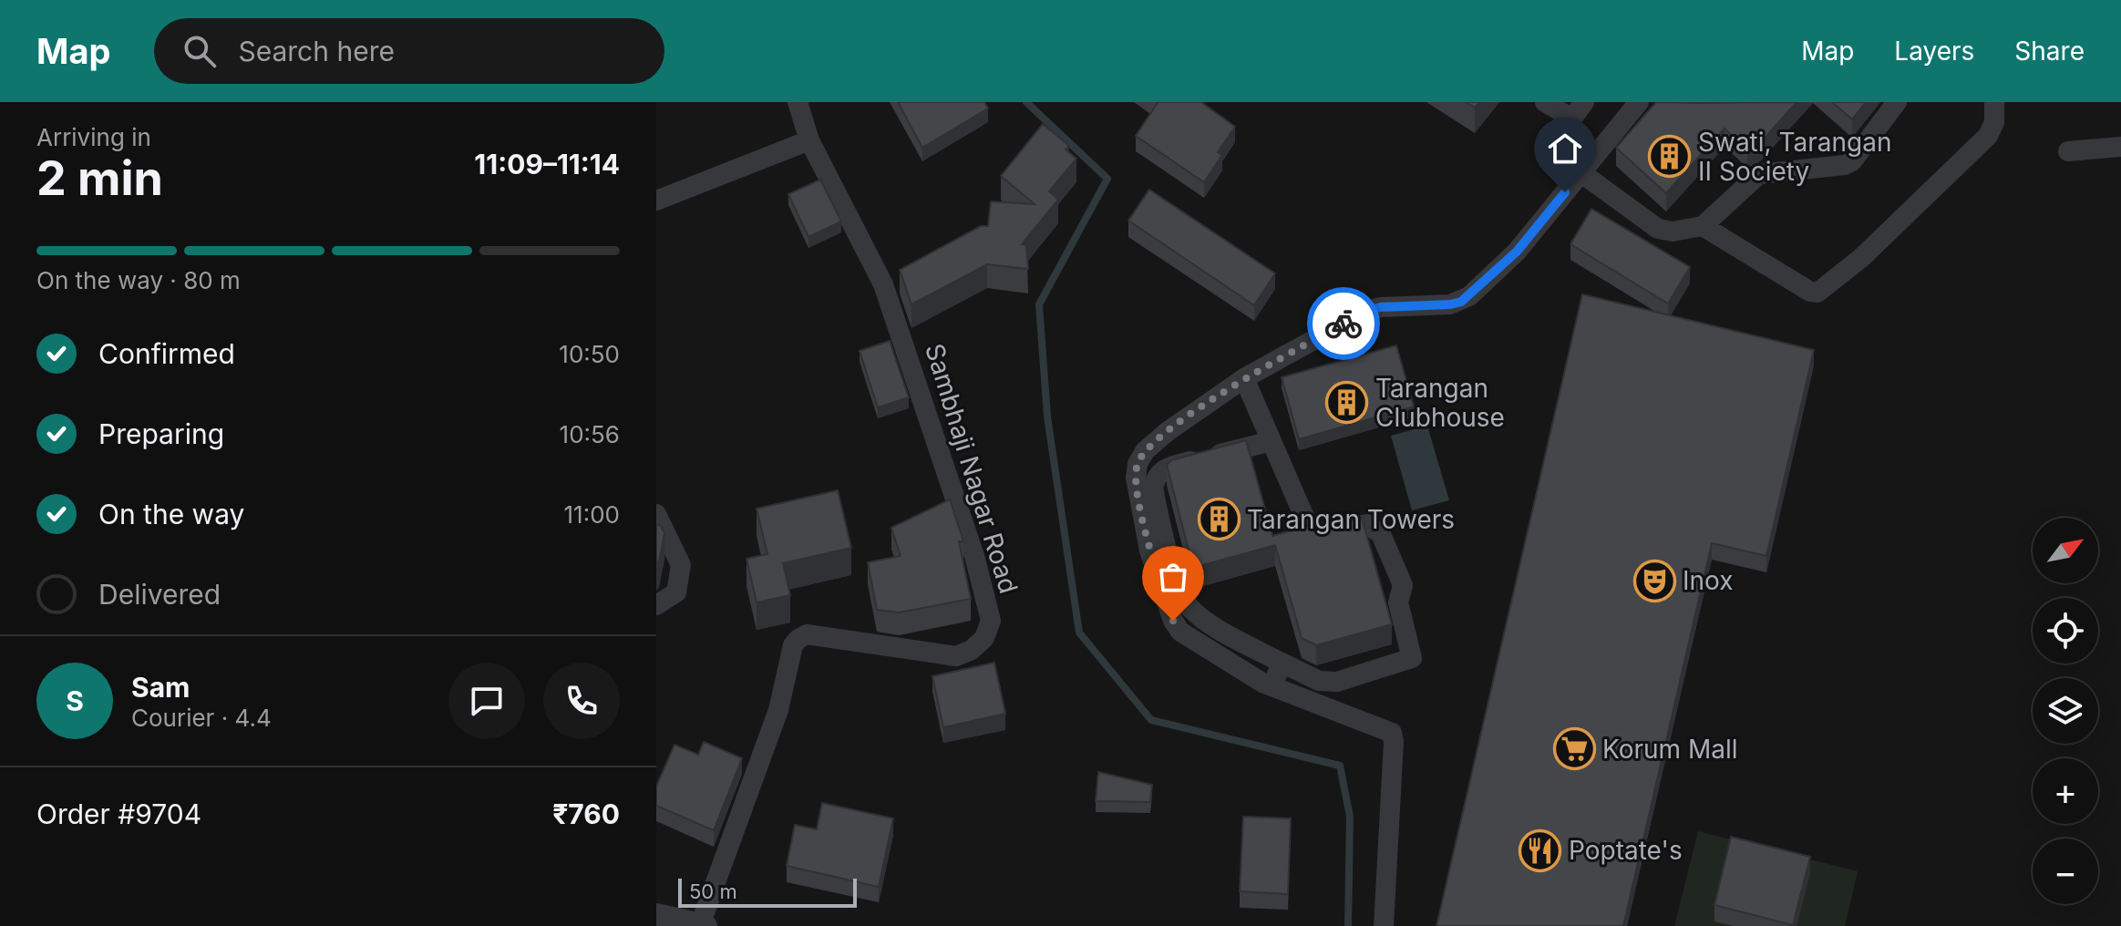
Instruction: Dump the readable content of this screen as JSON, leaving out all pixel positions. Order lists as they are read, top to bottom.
{
  "streets": {
    "street": ["Sambhaji Nagar Road"]
  },
  "places": {
    "building": ["Swati, Tarangan II Society", "Tarangan Clubhouse", "Tarangan Towers"],
    "theatre": ["Inox"],
    "supermarket": ["Korum Mall"],
    "restaurant": ["Poptate's"]
  },
  "scale_bar": "50 m",
  "north": "top right",
  "page": {
    "header": "Map",
    "search": "Search here",
    "nav": ["Map", "Layers", "Share"],
    "heading": ["2 min", "Arriving in", "11:09–11:14"],
    "panel": [
      "Sam",
      "Courier · 4.4",
      "Order #9704",
      "₹760"
    ],
    "bar": "On the way · 80 m",
    "list": [
      ["Confirmed", "10:50"],
      ["Preparing", "10:56"],
      ["On the way", "11:00"],
      "Delivered"
    ],
    "map_buttons": ["+", "−"],
    "round": "S",
    "scale": "50 m"
  }
}
